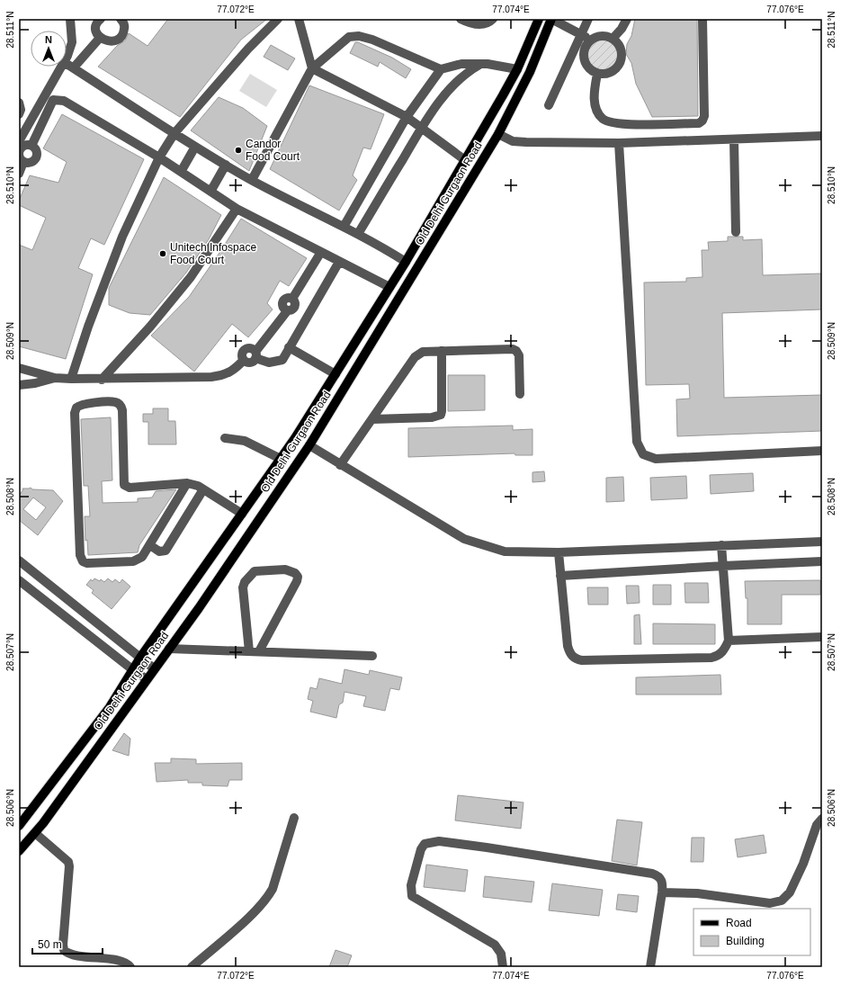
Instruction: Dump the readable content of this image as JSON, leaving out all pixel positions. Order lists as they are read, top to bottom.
{
  "streets": {
    "main road": ["Old Delhi Gurgaon Road"]
  },
  "places": ["Candor Food Court", "Unitech Infospace Food Court"],
  "legend": ["Road", "Building"],
  "scale_bar": "50 m",
  "north": "top",
  "coordinates": [
    "77.072°E",
    "77.074°E",
    "77.076°E",
    "28.511°N",
    "28.510°N",
    "28.509°N",
    "28.508°N",
    "28.507°N",
    "28.506°N"
  ]
}
